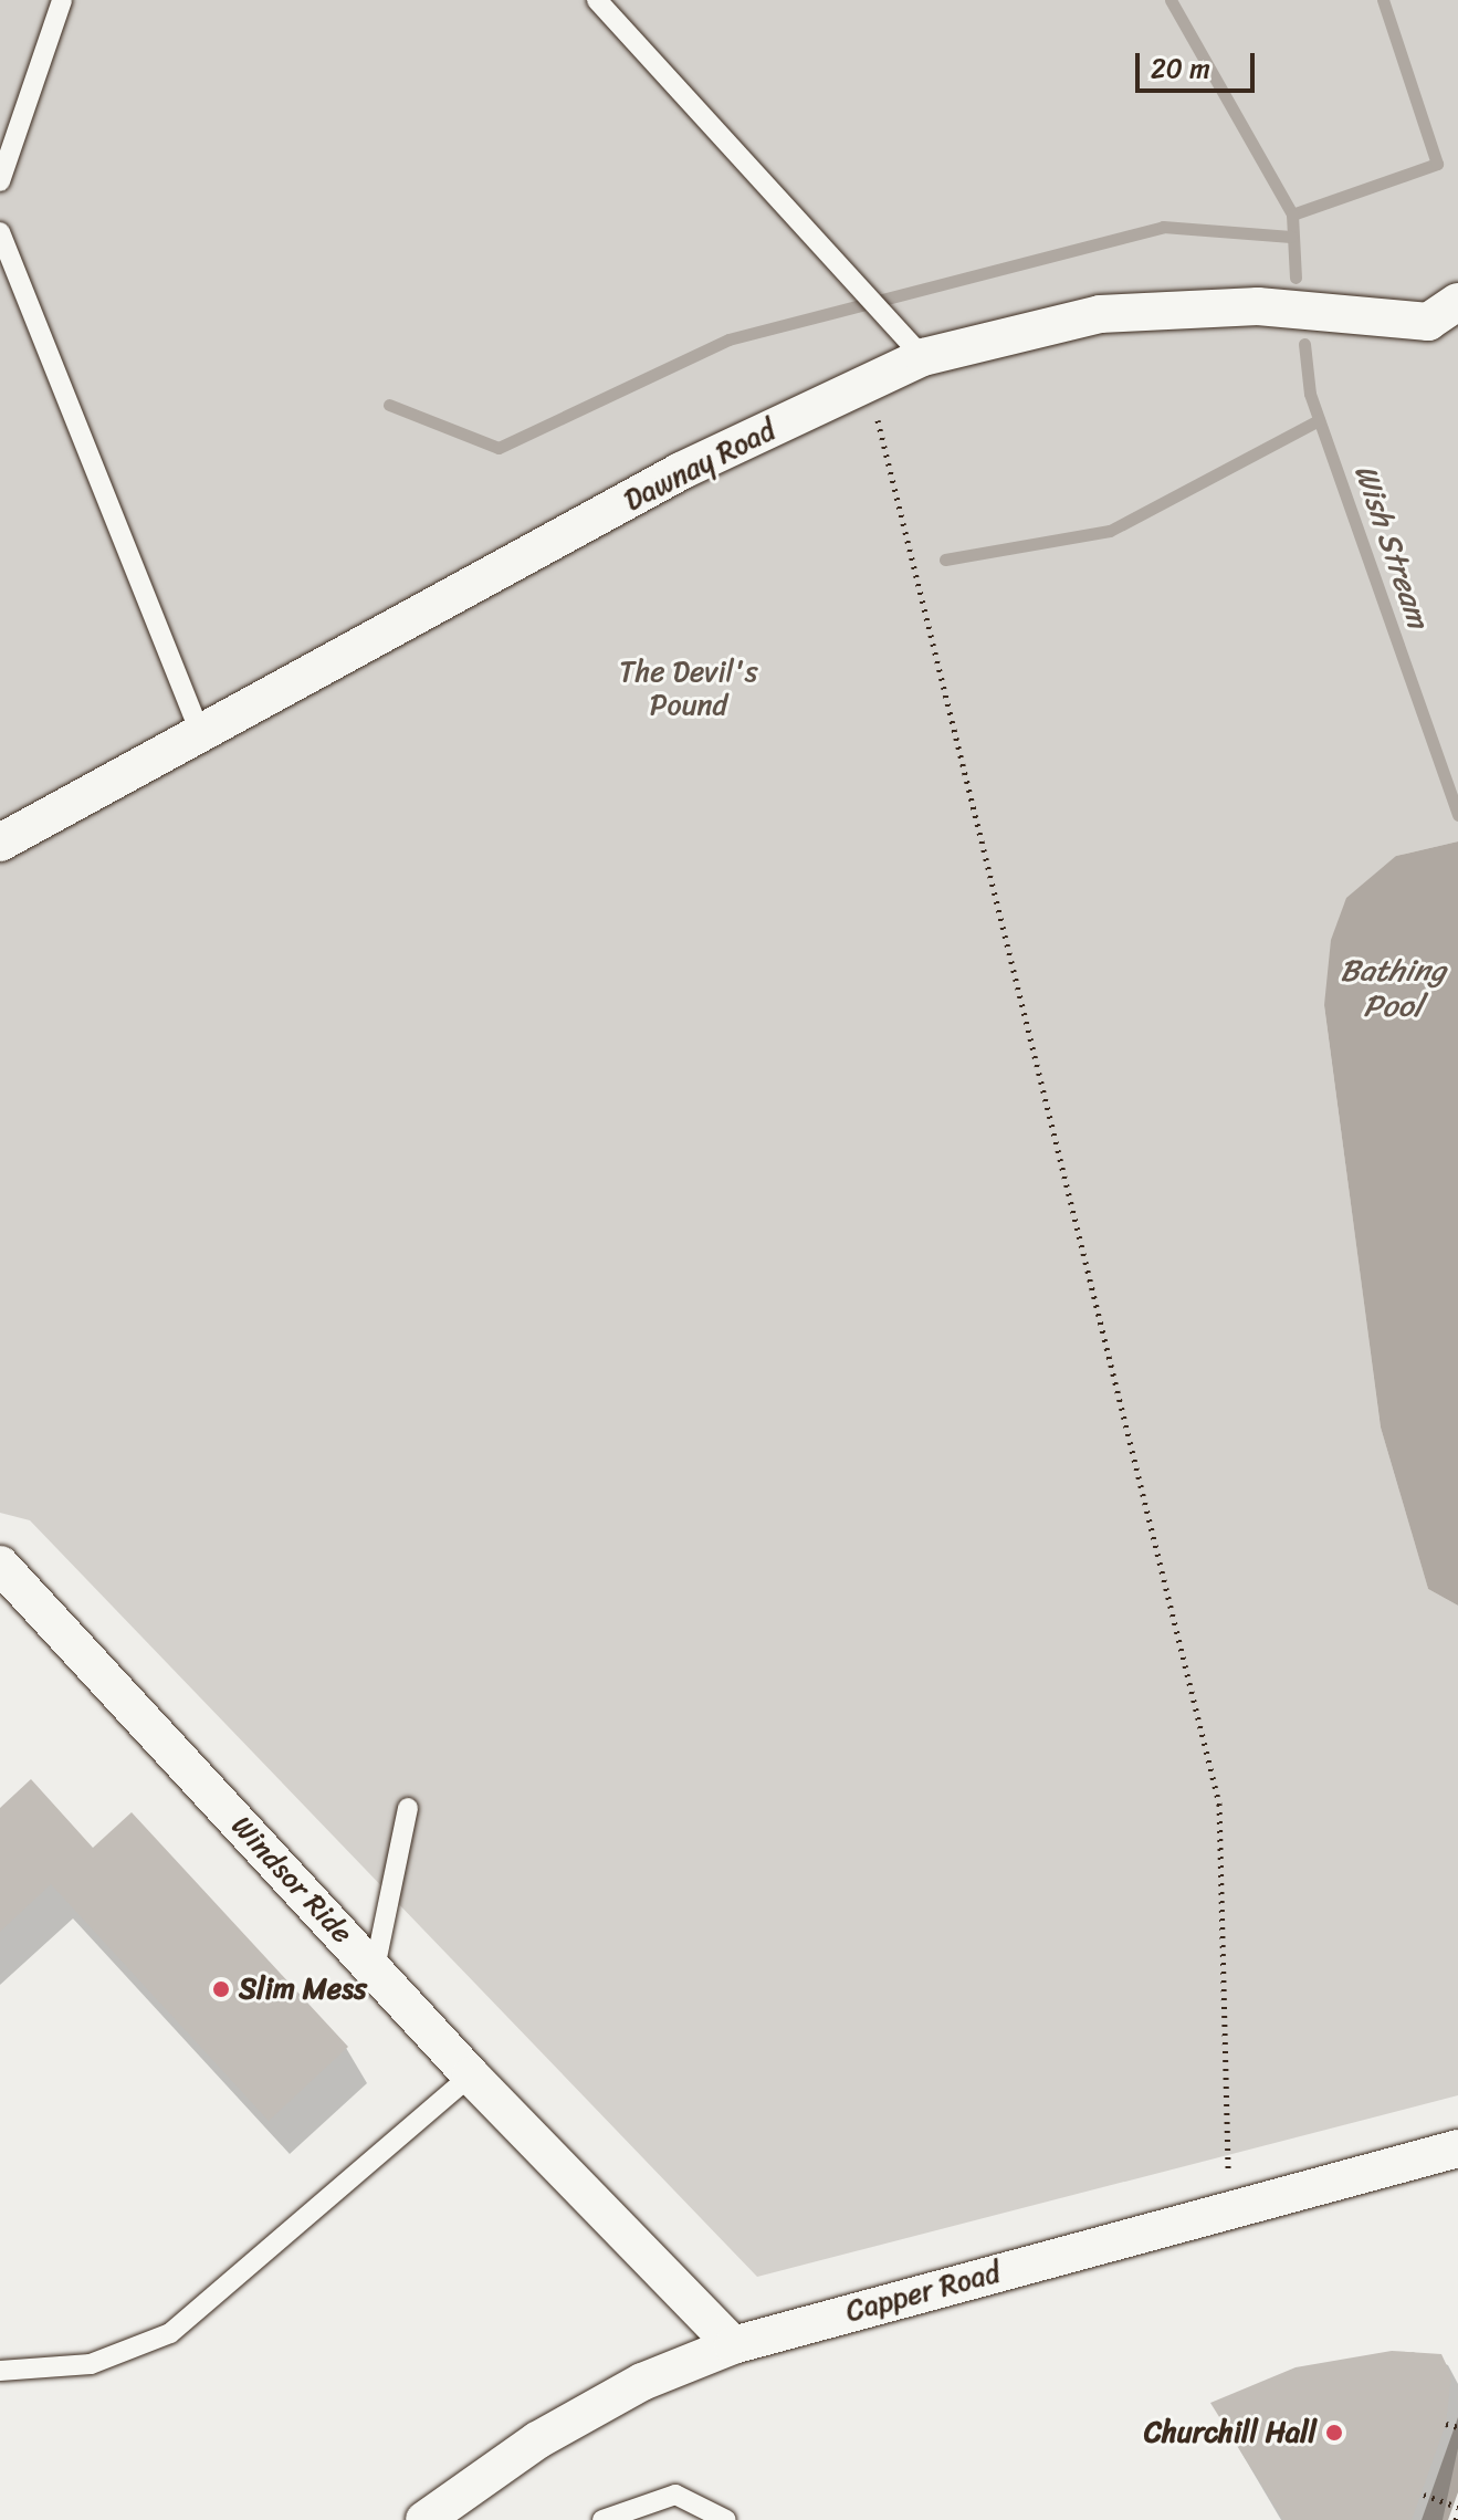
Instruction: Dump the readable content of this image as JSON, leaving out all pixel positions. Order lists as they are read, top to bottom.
{
  "streets": {
    "street": ["Dawnay Road", "Windsor Ride", "Capper Road"]
  },
  "crossings": [
    ["Windsor Ride", "Capper Road"]
  ],
  "water": ["Wish Stream", "Bathing Pool"],
  "parks": ["The Devil's Pound"],
  "places": ["Slim Mess", "Churchill Hall"],
  "scale_bar": "20 m"
}
